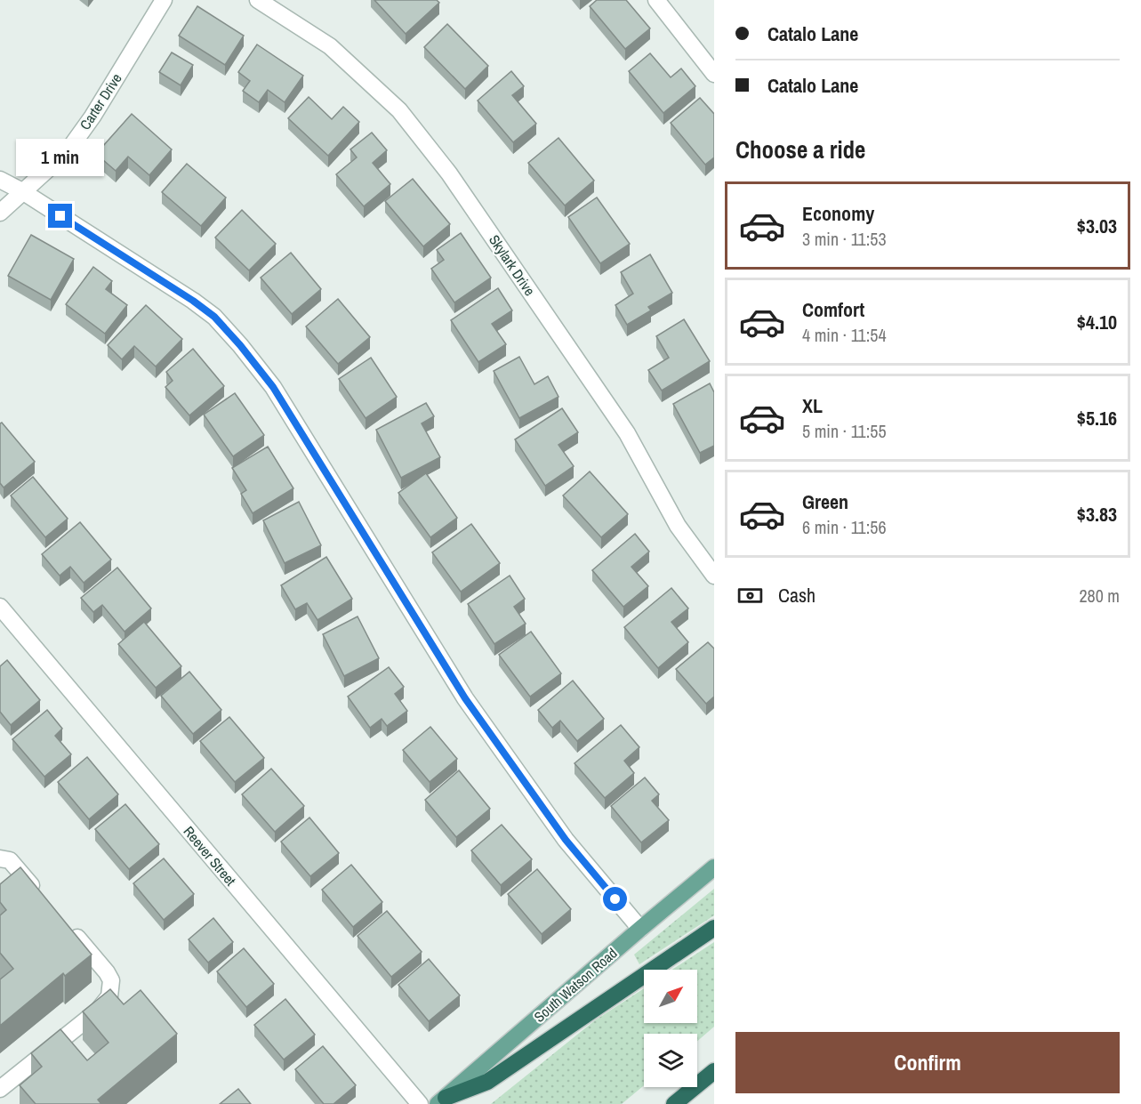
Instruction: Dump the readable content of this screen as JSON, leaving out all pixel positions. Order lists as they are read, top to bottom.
{
  "streets": {
    "main road": ["South Watson Road"],
    "street": ["Carter Drive", "Skylark Drive", "Reever Street"]
  },
  "north": "top right",
  "page": {
    "banner": ["Catalo Lane", "Catalo Lane"],
    "heading": "Choose a ride",
    "bubble": "1 min",
    "list": [
      {
        "name": "Economy",
        "note": "3 min · 11:53",
        "value": "$3.03"
      },
      {
        "name": "Comfort",
        "note": "4 min · 11:54",
        "value": "$4.10"
      },
      {
        "name": "XL",
        "note": "5 min · 11:55",
        "value": "$5.16"
      },
      {
        "name": "Green",
        "note": "6 min · 11:56",
        "value": "$3.83"
      }
    ],
    "pay": ["Cash", "280 m"],
    "buttons": "Confirm"
  }
}
